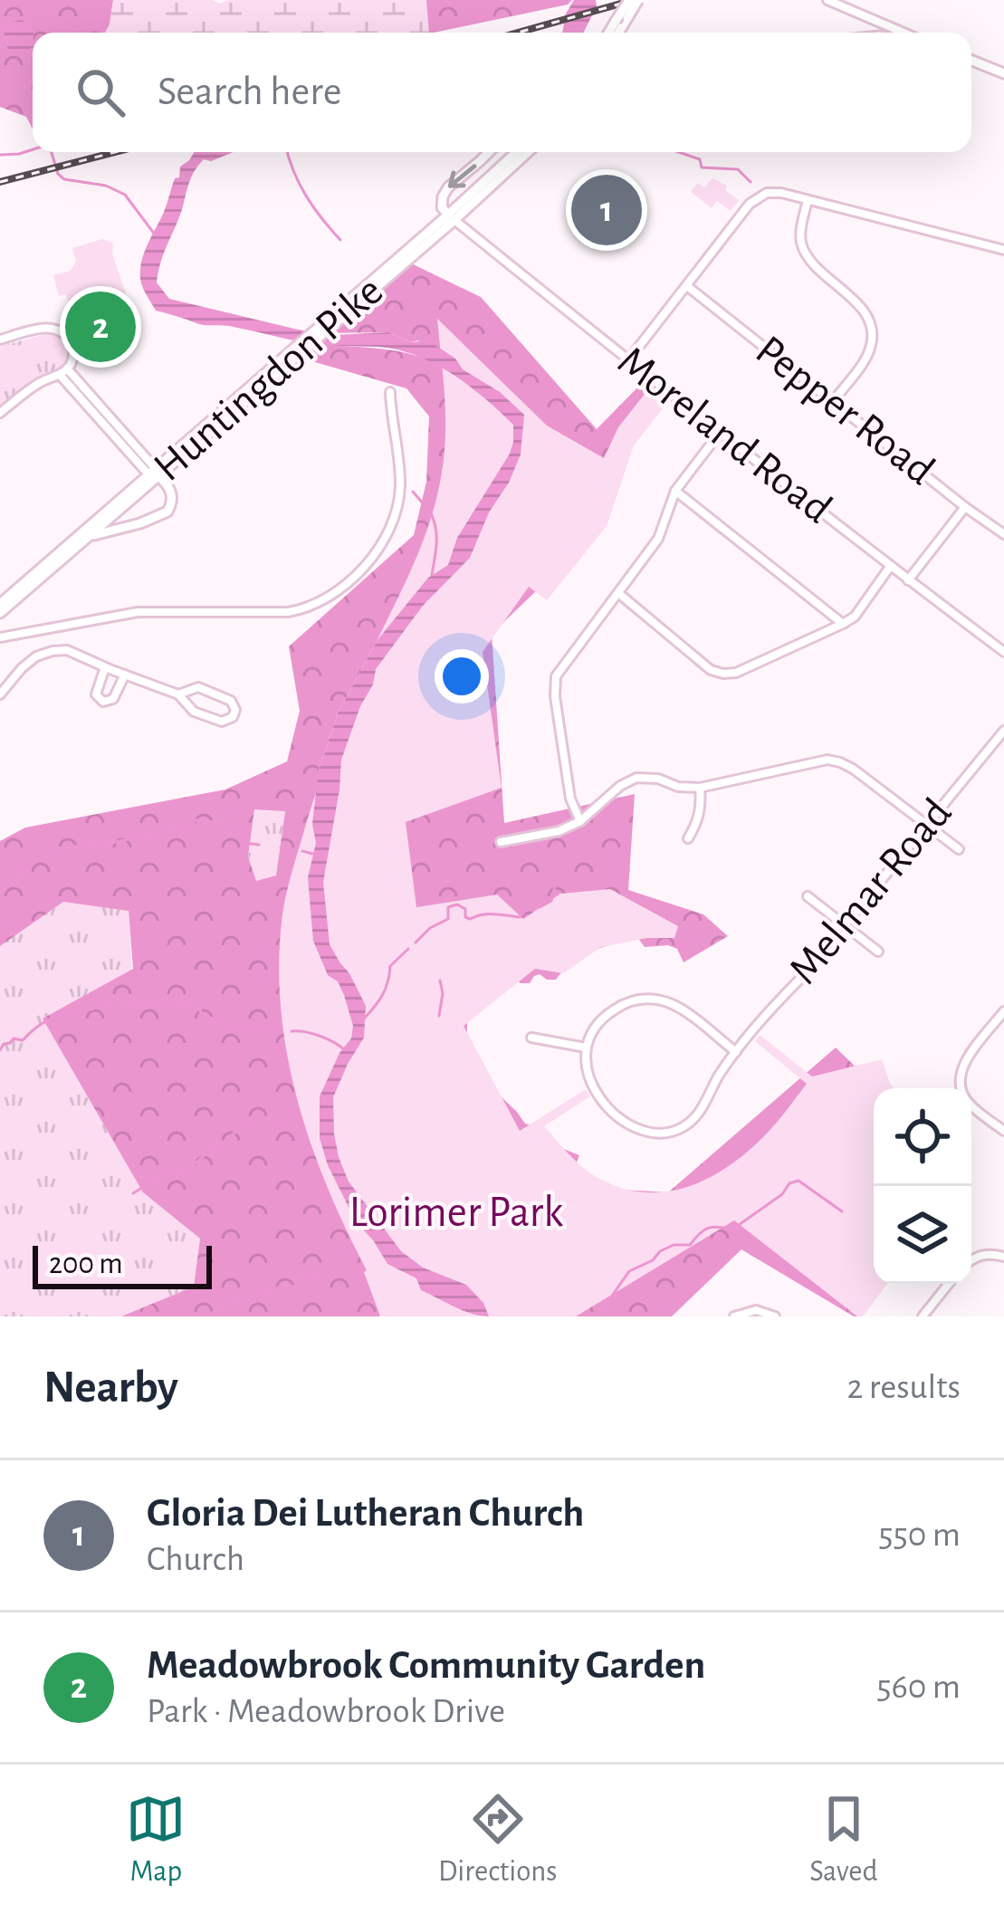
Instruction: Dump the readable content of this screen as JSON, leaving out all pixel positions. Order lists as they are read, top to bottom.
{
  "streets": {
    "main road": ["Huntingdon Pike"],
    "street": ["Pepper Road", "Moreland Road", "Melmar Road"]
  },
  "crossings": [
    ["Huntingdon Pike", "Moreland Road"]
  ],
  "parks": ["Lorimer Park"],
  "scale_bar": "200 m",
  "page": {
    "search": "Search here",
    "pins": ["1", "2"],
    "scale": "200 m",
    "heading": ["Nearby", "2 results"],
    "list": [
      {
        "mark": "1",
        "name": "Gloria Dei Lutheran Church",
        "note": "Church",
        "value": "550 m"
      },
      {
        "mark": "2",
        "name": "Meadowbrook Community Garden",
        "note": "Park · Meadowbrook Drive",
        "value": "560 m"
      }
    ],
    "nav": ["Map", "Directions", "Saved"]
  }
}
